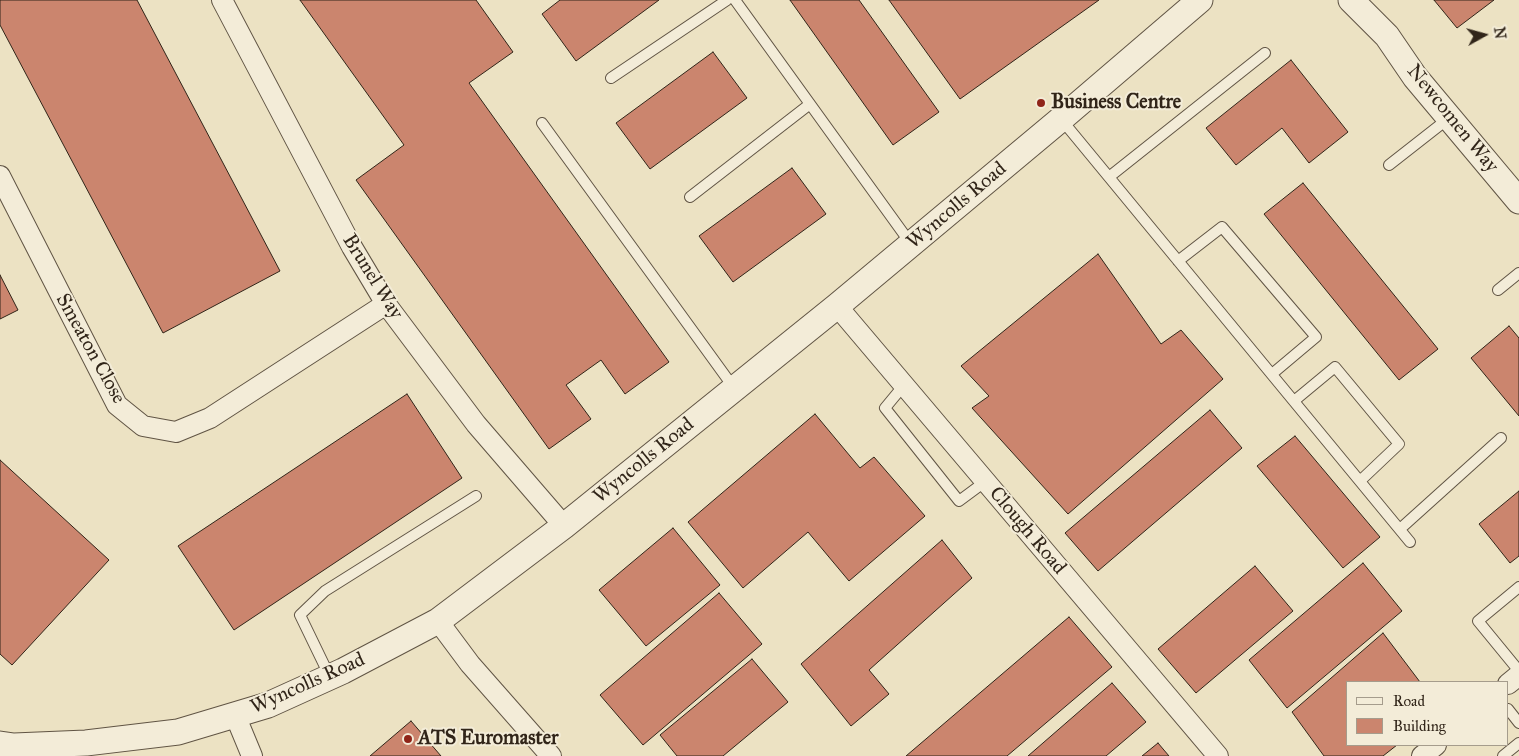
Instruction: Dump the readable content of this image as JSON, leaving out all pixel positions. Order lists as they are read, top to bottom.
{
  "streets": {
    "street": [
      "Newcomen Way",
      "Wyncolls Road",
      "Brunel Way",
      "Smeaton Close",
      "Clough Road"
    ]
  },
  "crossings": [
    ["Wyncolls Road", "Brunel Way"],
    ["Wyncolls Road", "Clough Road"],
    ["Brunel Way", "Smeaton Close"]
  ],
  "places": ["Business Centre", "ATS Euromaster"],
  "legend": ["Road", "Building"],
  "north": "right"
}
